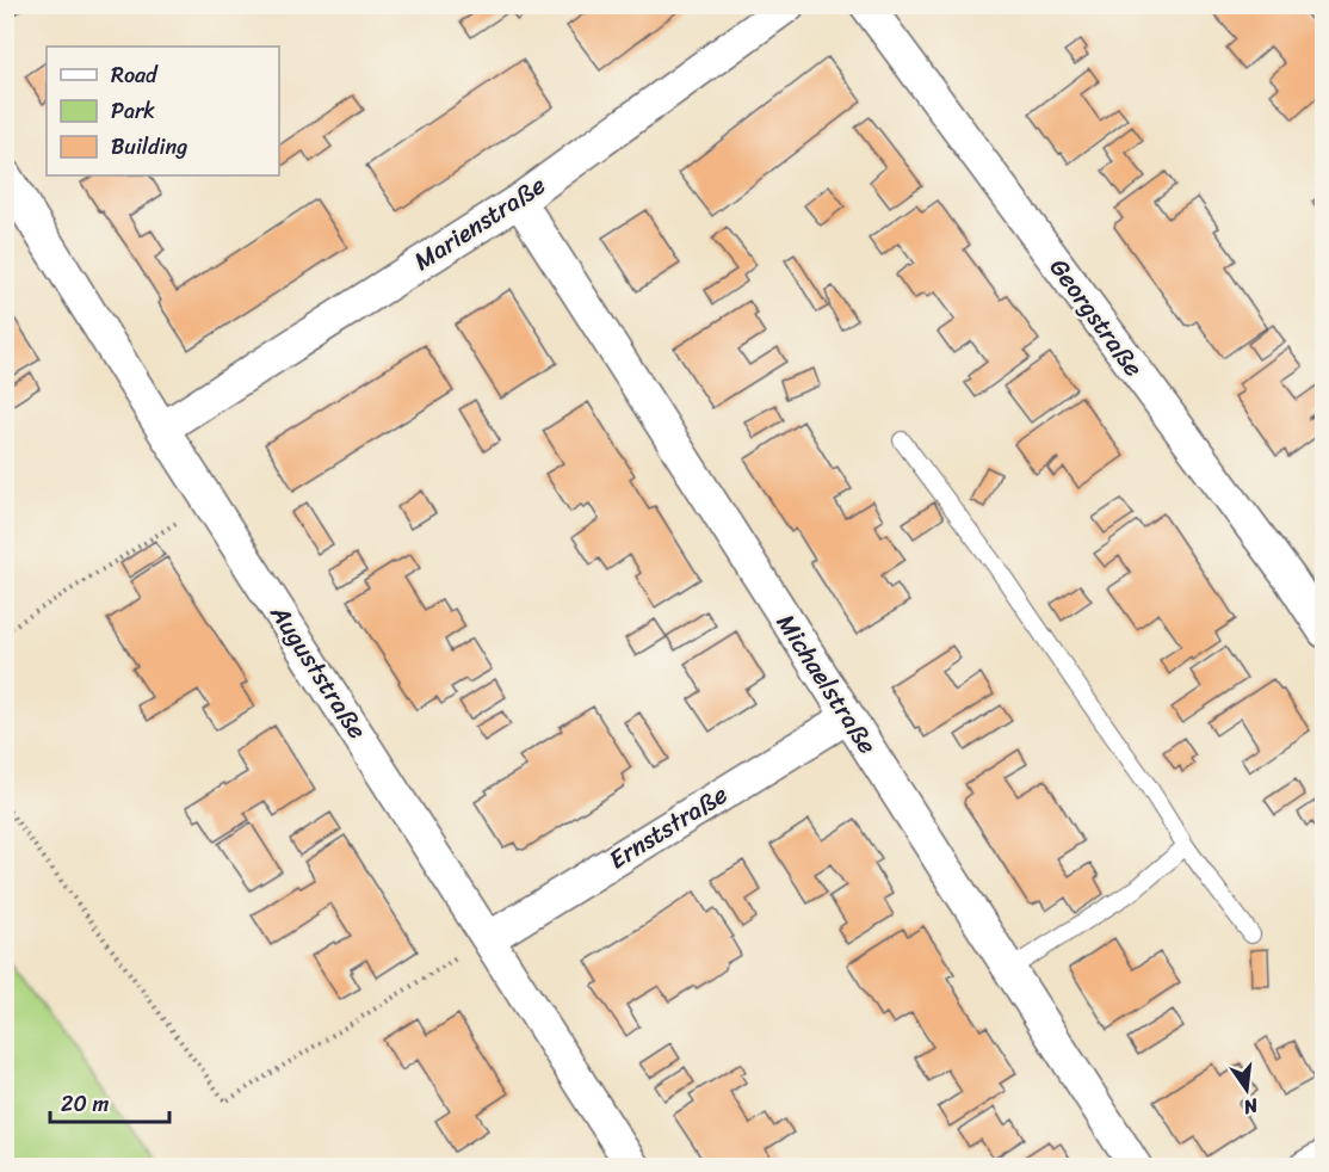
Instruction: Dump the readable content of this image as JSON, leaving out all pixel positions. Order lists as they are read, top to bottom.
{
  "streets": {
    "street": [
      "Marienstraße",
      "Georgstraße",
      "Auguststraße",
      "Michaelstraße",
      "Ernststraße"
    ]
  },
  "crossings": [
    ["Marienstraße", "Auguststraße"],
    ["Marienstraße", "Michaelstraße"],
    ["Auguststraße", "Ernststraße"],
    ["Michaelstraße", "Ernststraße"]
  ],
  "legend": ["Road", "Park", "Building"],
  "scale_bar": "20 m",
  "north": "bottom"
}
